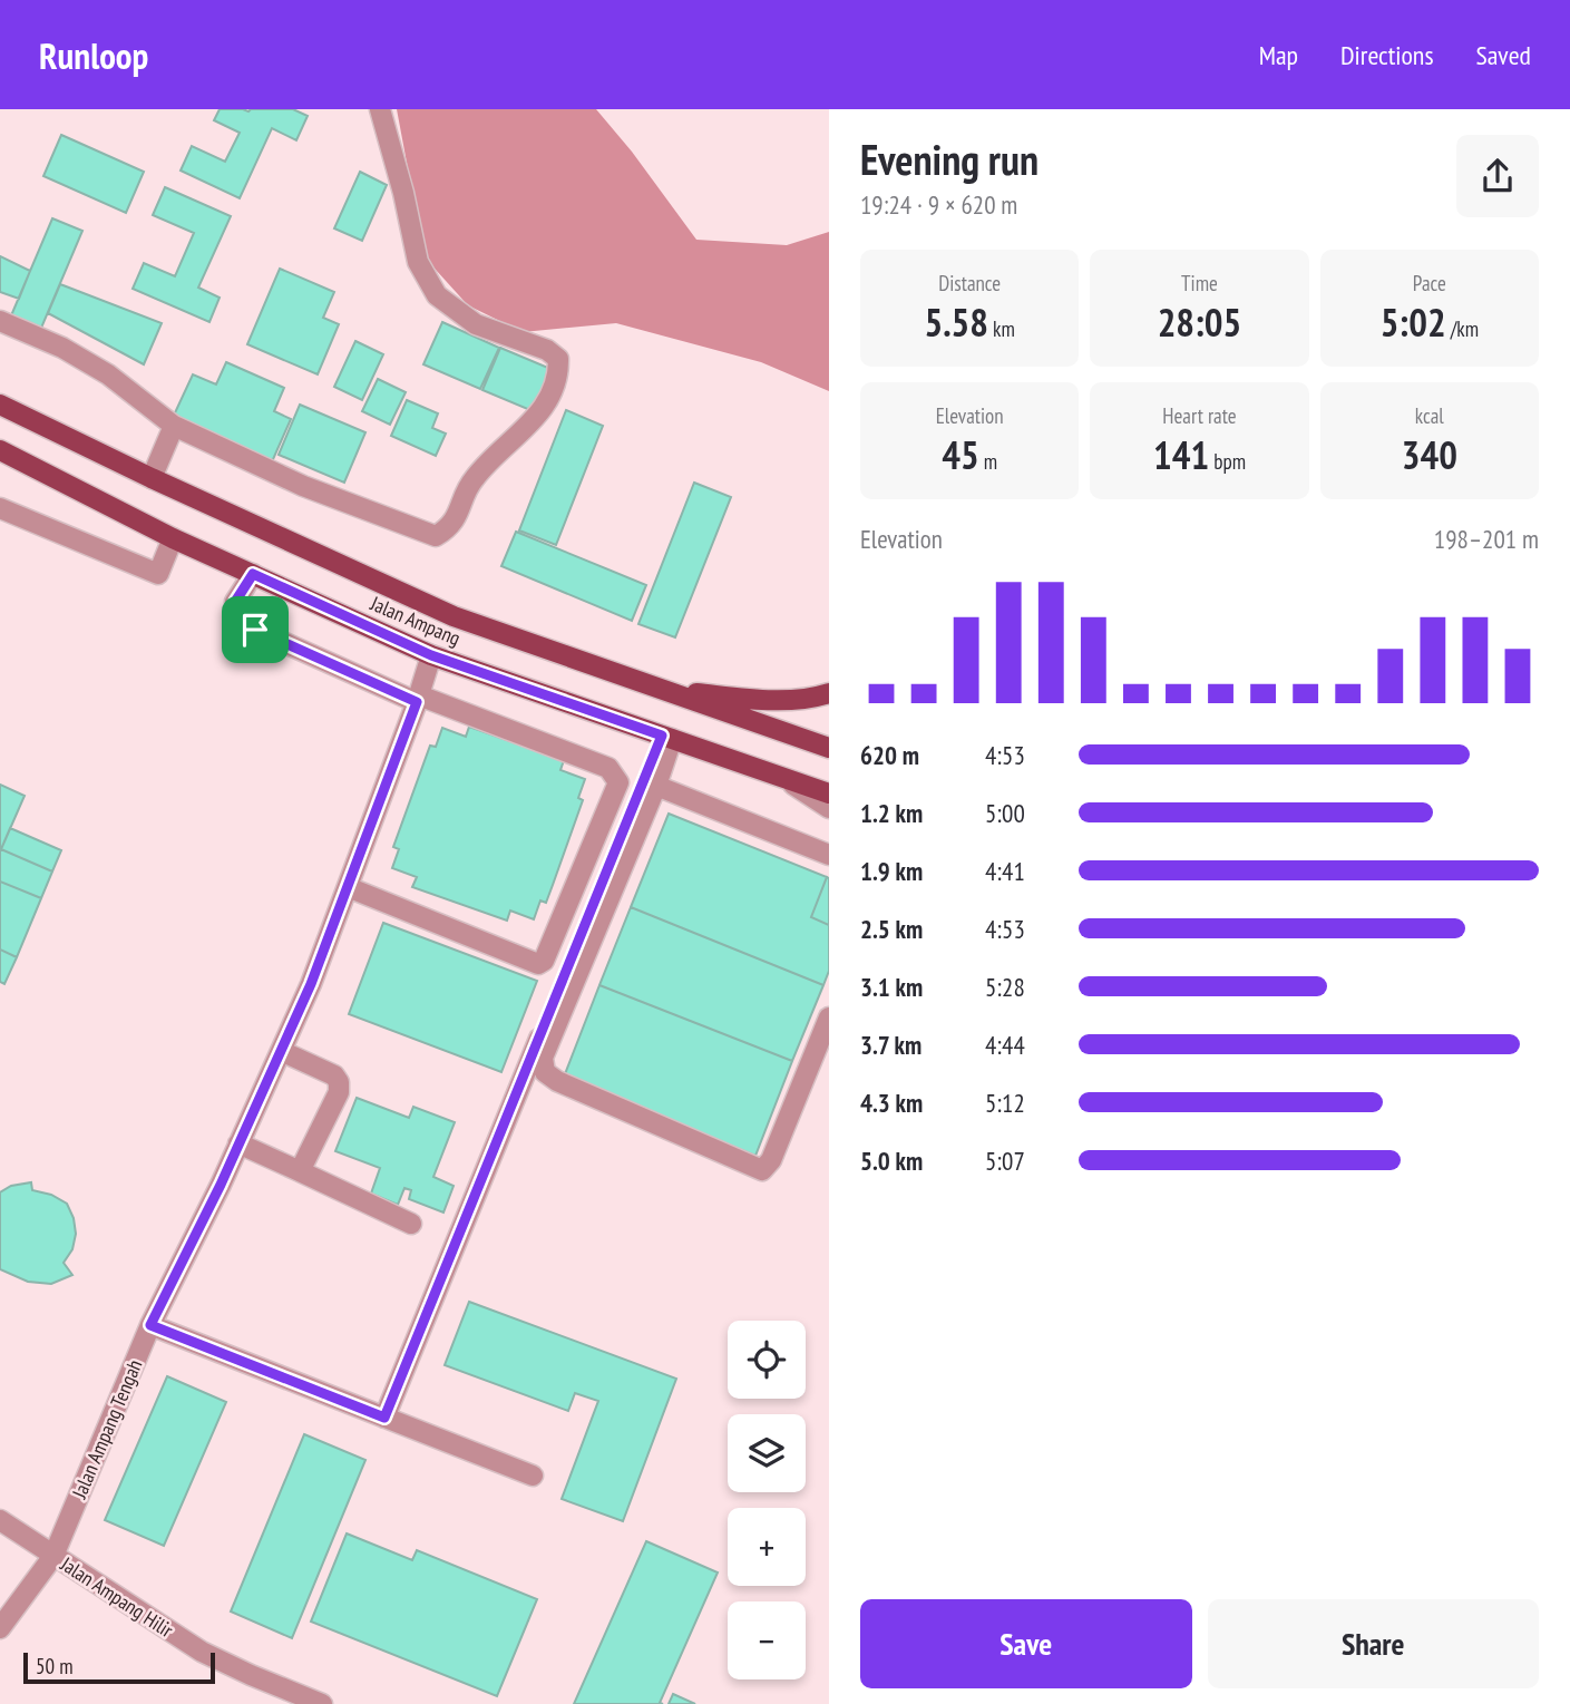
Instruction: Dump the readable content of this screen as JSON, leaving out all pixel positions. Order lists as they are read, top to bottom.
{
  "streets": {
    "main road": ["Jalan Ampang"],
    "street": ["Jalan Ampang Tengah", "Jalan Ampang Hilir"]
  },
  "crossings": [
    ["Jalan Ampang", "Jalan Ampang Tengah"],
    ["Jalan Ampang Tengah", "Jalan Ampang Hilir"]
  ],
  "scale_bar": "50 m",
  "page": {
    "header": "Runloop",
    "nav": ["Map", "Directions", "Saved"],
    "heading": ["Evening run", "19:24 · 9 × 620 m"],
    "stats": [
      ["Distance", "5.58 km"],
      ["Time", "28:05"],
      ["Pace", "5:02 /km"],
      ["Elevation", "45 m"],
      ["Heart rate", "141 bpm"],
      ["kcal", "340"]
    ],
    "chart": ["Elevation", "198–201 m"],
    "list": [
      {
        "name": "620 m",
        "note": "4:53"
      },
      {
        "name": "1.2 km",
        "note": "5:00"
      },
      {
        "name": "1.9 km",
        "note": "4:41"
      },
      {
        "name": "2.5 km",
        "note": "4:53"
      },
      {
        "name": "3.1 km",
        "note": "5:28"
      },
      {
        "name": "3.7 km",
        "note": "4:44"
      },
      {
        "name": "4.3 km",
        "note": "5:12"
      },
      {
        "name": "5.0 km",
        "note": "5:07"
      }
    ],
    "map_buttons": ["+", "−"],
    "buttons": ["Save", "Share"],
    "scale": "50 m"
  }
}
